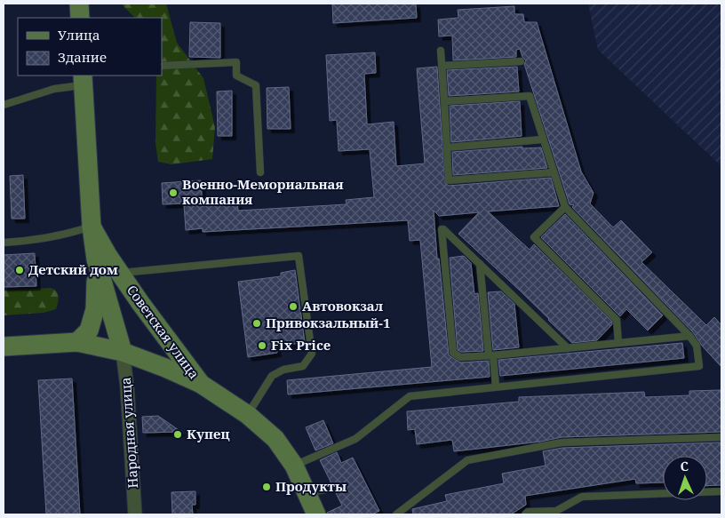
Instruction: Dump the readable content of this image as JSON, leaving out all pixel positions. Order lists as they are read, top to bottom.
{
  "streets": {
    "street": ["Советская улица", "Народная улица"]
  },
  "places": [
    "Военно-Мемориальная компания",
    "Детский дом",
    "Автовокзал",
    "Привокзальный-1",
    "Fix Price",
    "Купец",
    "Продукты"
  ],
  "legend": ["Улица", "Здание"],
  "north": "top"
}
